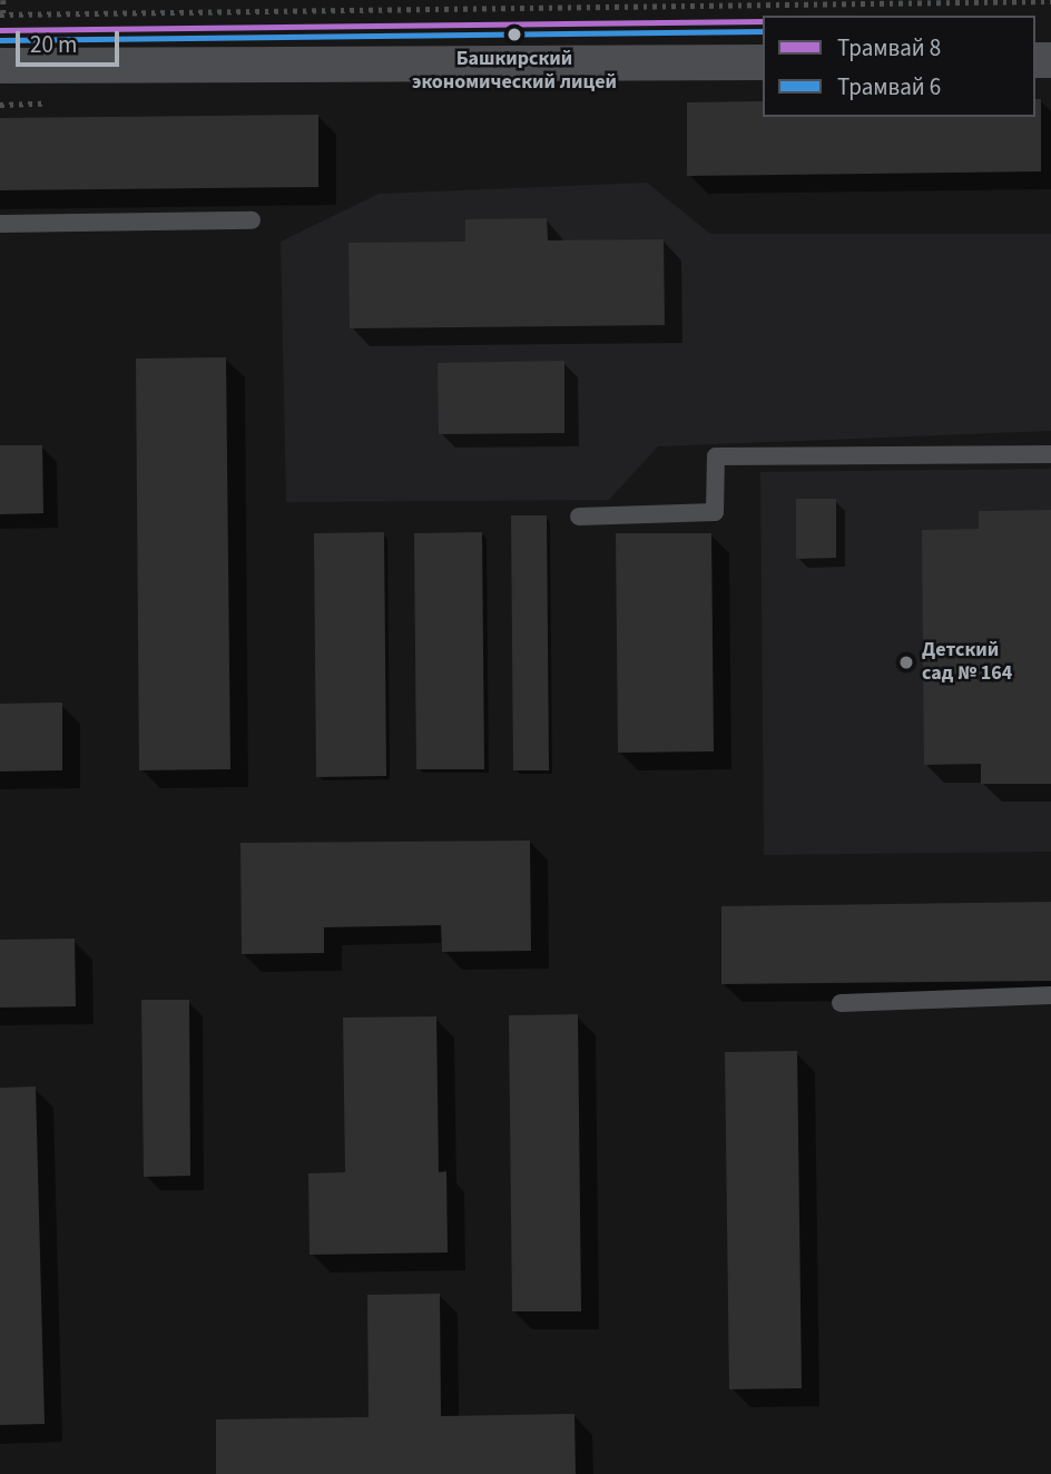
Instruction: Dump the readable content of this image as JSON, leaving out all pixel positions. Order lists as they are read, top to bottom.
{
  "places": ["Башкирский экономический лицей", "Детский сад № 164"],
  "lines": ["tram line 8", "tram line 6"],
  "legend": ["Трамвай 8", "Трамвай 6"],
  "scale_bar": "20 m"
}
